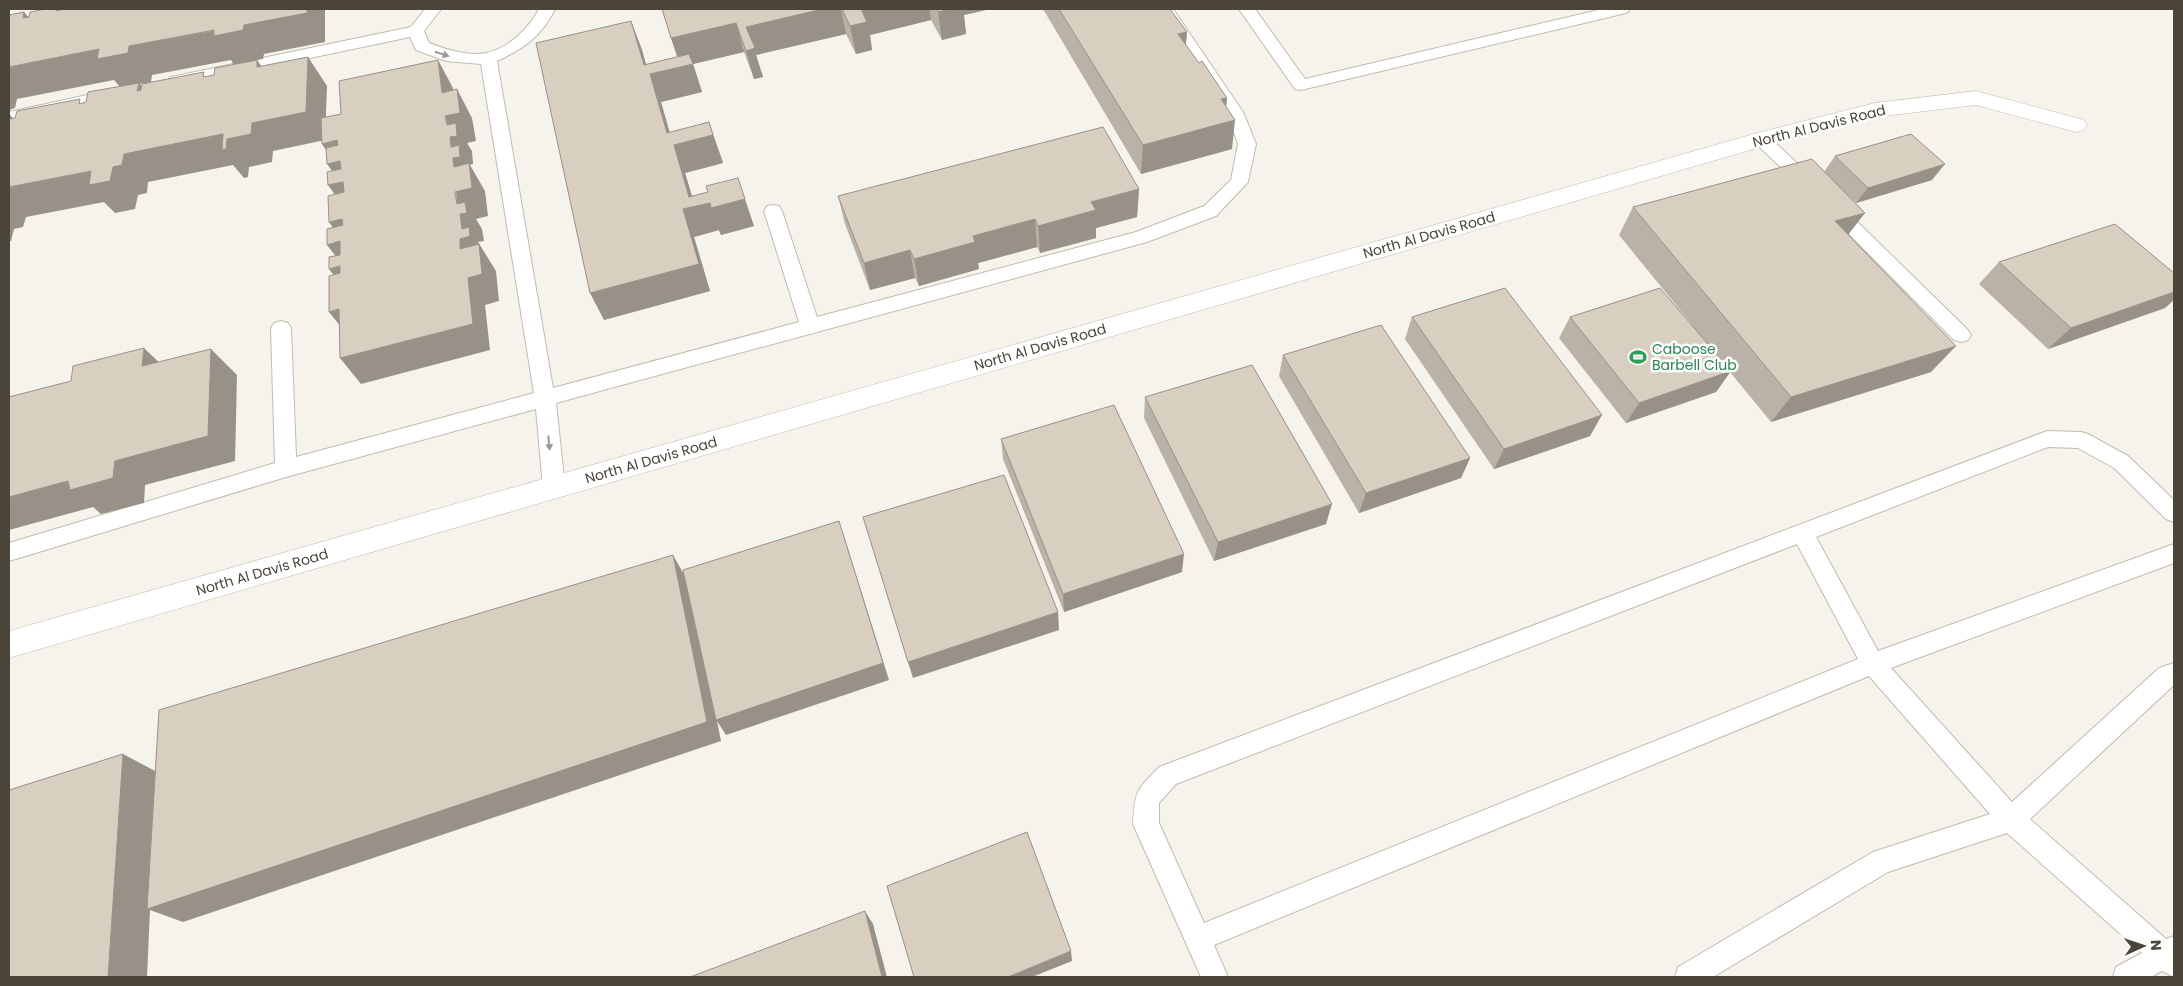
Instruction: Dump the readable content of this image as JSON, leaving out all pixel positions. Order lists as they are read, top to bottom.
{
  "streets": {
    "street": ["North Al Davis Road"]
  },
  "places": {
    "sports": ["Caboose Barbell Club"]
  },
  "north": "right"
}
